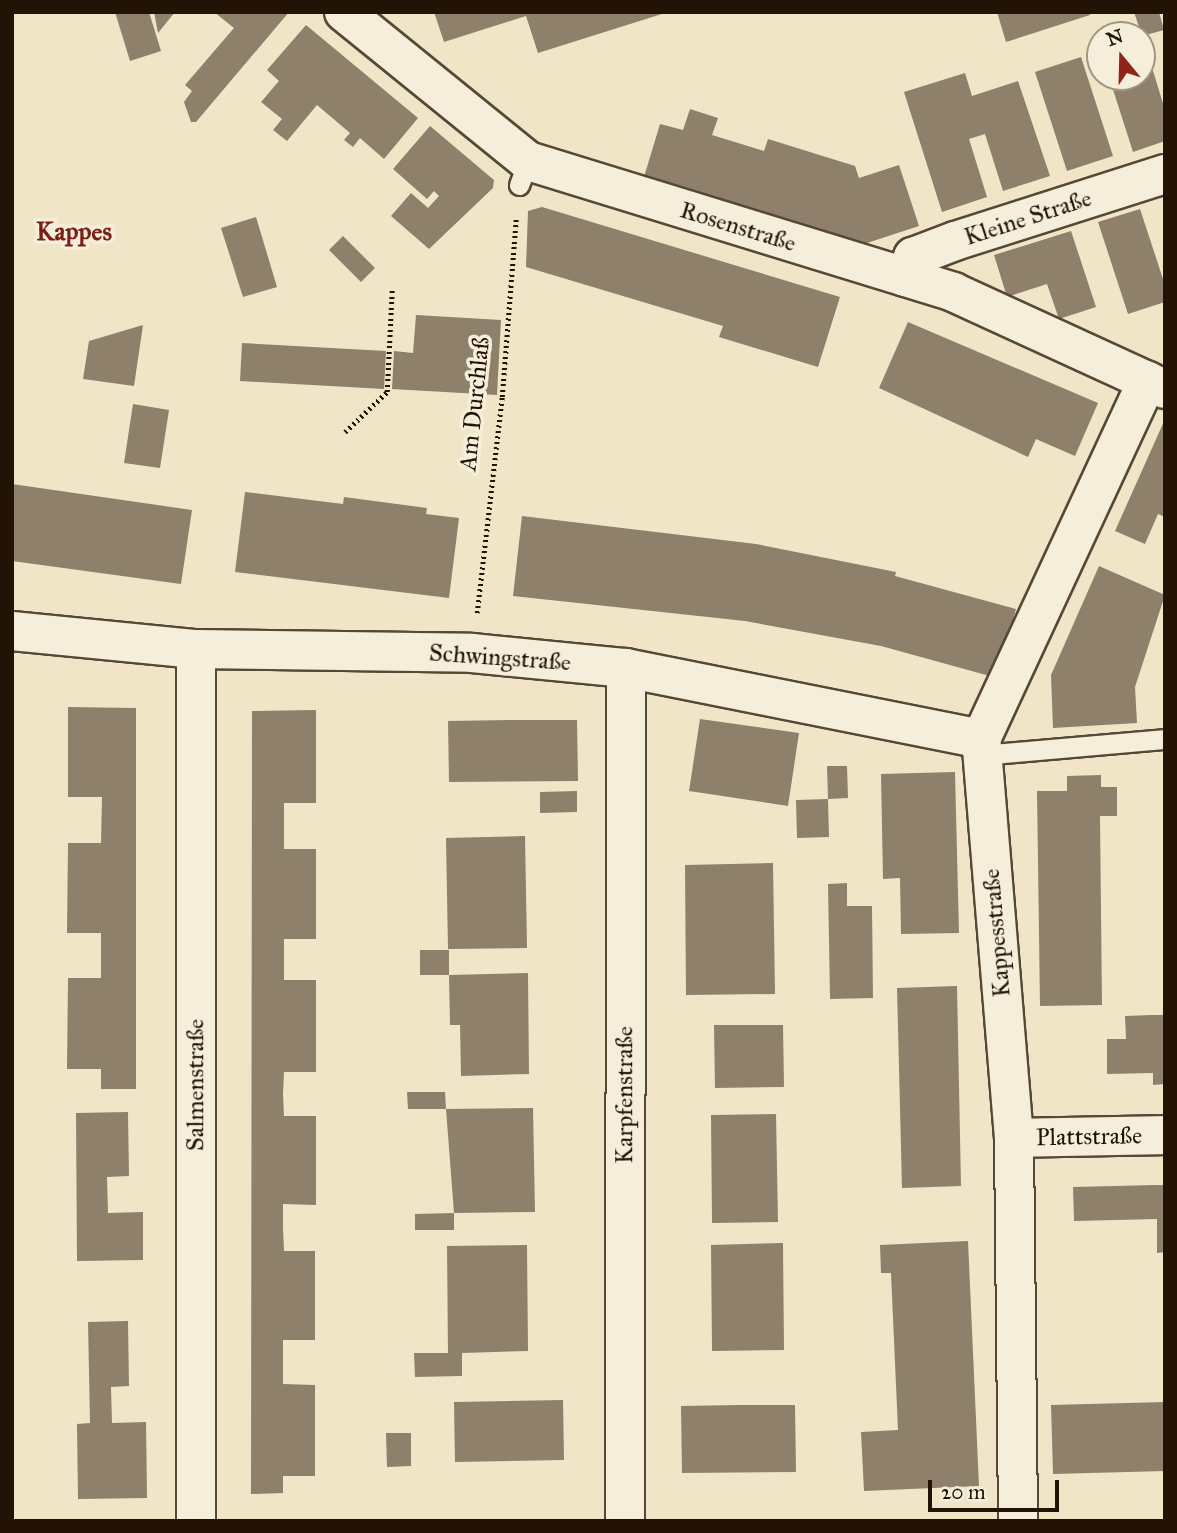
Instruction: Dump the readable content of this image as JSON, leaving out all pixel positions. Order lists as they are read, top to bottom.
{
  "streets": {
    "street": [
      "Kleine Straße",
      "Rosenstraße",
      "Schwingstraße",
      "Kappesstraße",
      "Salmenstraße",
      "Karpfenstraße",
      "Plattstraße"
    ],
    "path": ["Am Durchlaß"]
  },
  "crossings": [
    ["Kleine Straße", "Rosenstraße"],
    ["Rosenstraße", "Am Durchlaß"],
    ["Rosenstraße", "Kappesstraße"],
    ["Am Durchlaß", "Schwingstraße"],
    ["Schwingstraße", "Kappesstraße"],
    ["Schwingstraße", "Salmenstraße"],
    ["Schwingstraße", "Karpfenstraße"],
    ["Kappesstraße", "Plattstraße"]
  ],
  "districts": ["Kappes"],
  "scale_bar": "20 m",
  "north": "top"
}
